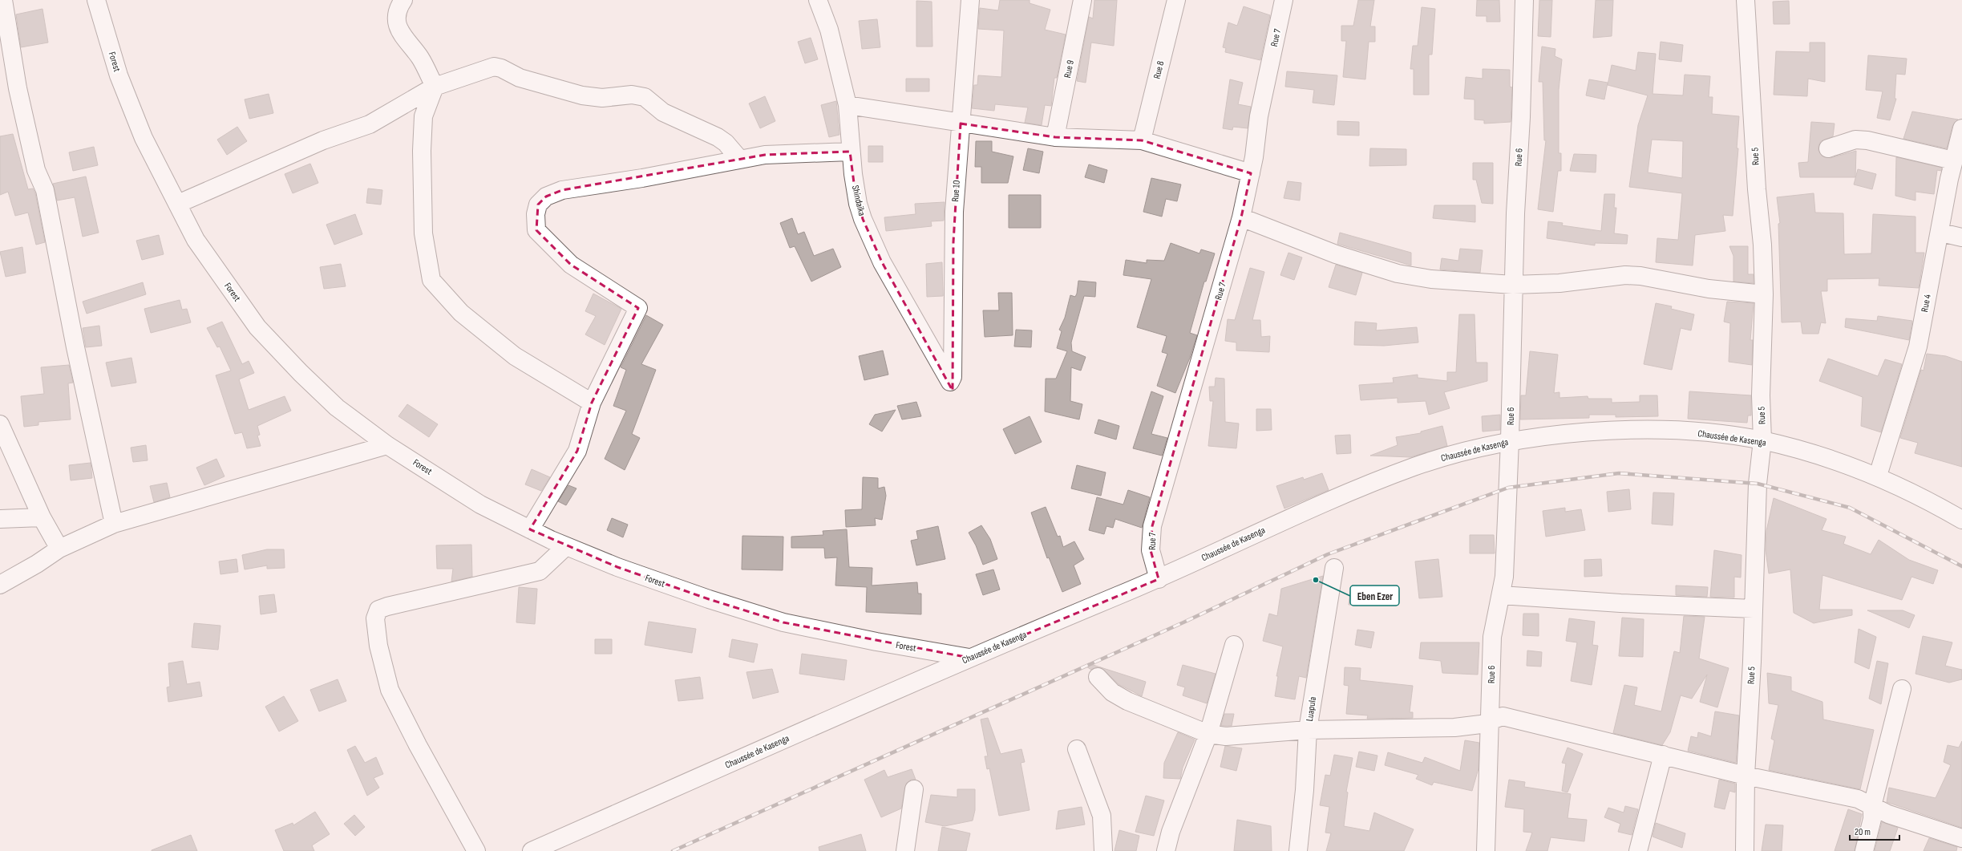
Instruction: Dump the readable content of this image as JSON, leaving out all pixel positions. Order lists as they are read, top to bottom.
{
  "streets": {
    "street": [
      "Rue 7",
      "Forest",
      "Rue 9",
      "Rue 8",
      "Rue 5",
      "Rue 6",
      "Rue 10",
      "Shindaika",
      "Rue 4",
      "Chaussée de Kasenga",
      "Luapula"
    ]
  },
  "crossings": [
    ["Rue 7", "Chaussée de Kasenga"],
    ["Forest", "Chaussée de Kasenga"],
    ["Rue 5", "Chaussée de Kasenga"],
    ["Rue 6", "Chaussée de Kasenga"],
    ["Rue 10", "Shindaika"],
    ["Rue 4", "Chaussée de Kasenga"]
  ],
  "places": ["Eben Ezer"],
  "scale_bar": "20 m"
}
